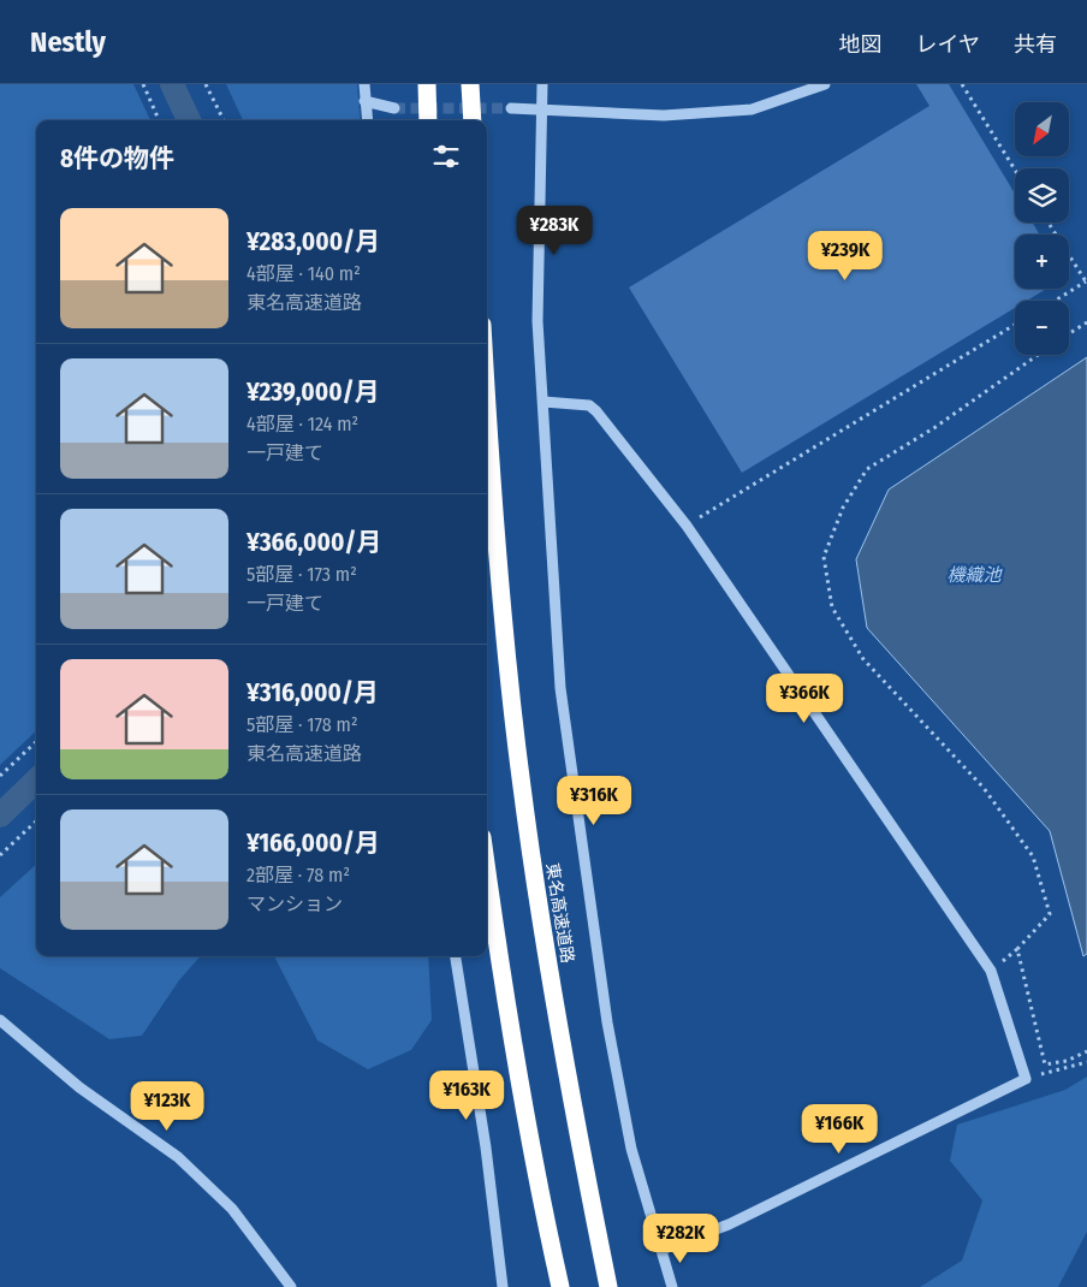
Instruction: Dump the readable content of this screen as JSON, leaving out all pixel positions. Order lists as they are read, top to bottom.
{
  "streets": {
    "highway": ["東名高速道路"]
  },
  "water": ["機織池"],
  "north": "bottom left",
  "page": {
    "header": "Nestly",
    "nav": ["地図", "レイヤ", "共有"],
    "map_buttons": ["+", "−"],
    "heading": "8件の物件",
    "list": [
      {
        "name": "¥283,000/月",
        "note": "4部屋 · 140 m² · 東名高速道路"
      },
      {
        "name": "¥239,000/月",
        "note": "4部屋 · 124 m² · 一戸建て"
      },
      {
        "name": "¥366,000/月",
        "note": "5部屋 · 173 m² · 一戸建て"
      },
      {
        "name": "¥316,000/月",
        "note": "5部屋 · 178 m² · 東名高速道路"
      },
      {
        "name": "¥166,000/月",
        "note": "2部屋 · 78 m² · マンション"
      }
    ],
    "price": [
      "¥283K",
      "¥239K",
      "¥366K",
      "¥316K",
      "¥163K",
      "¥123K",
      "¥166K",
      "¥282K"
    ]
  }
}
